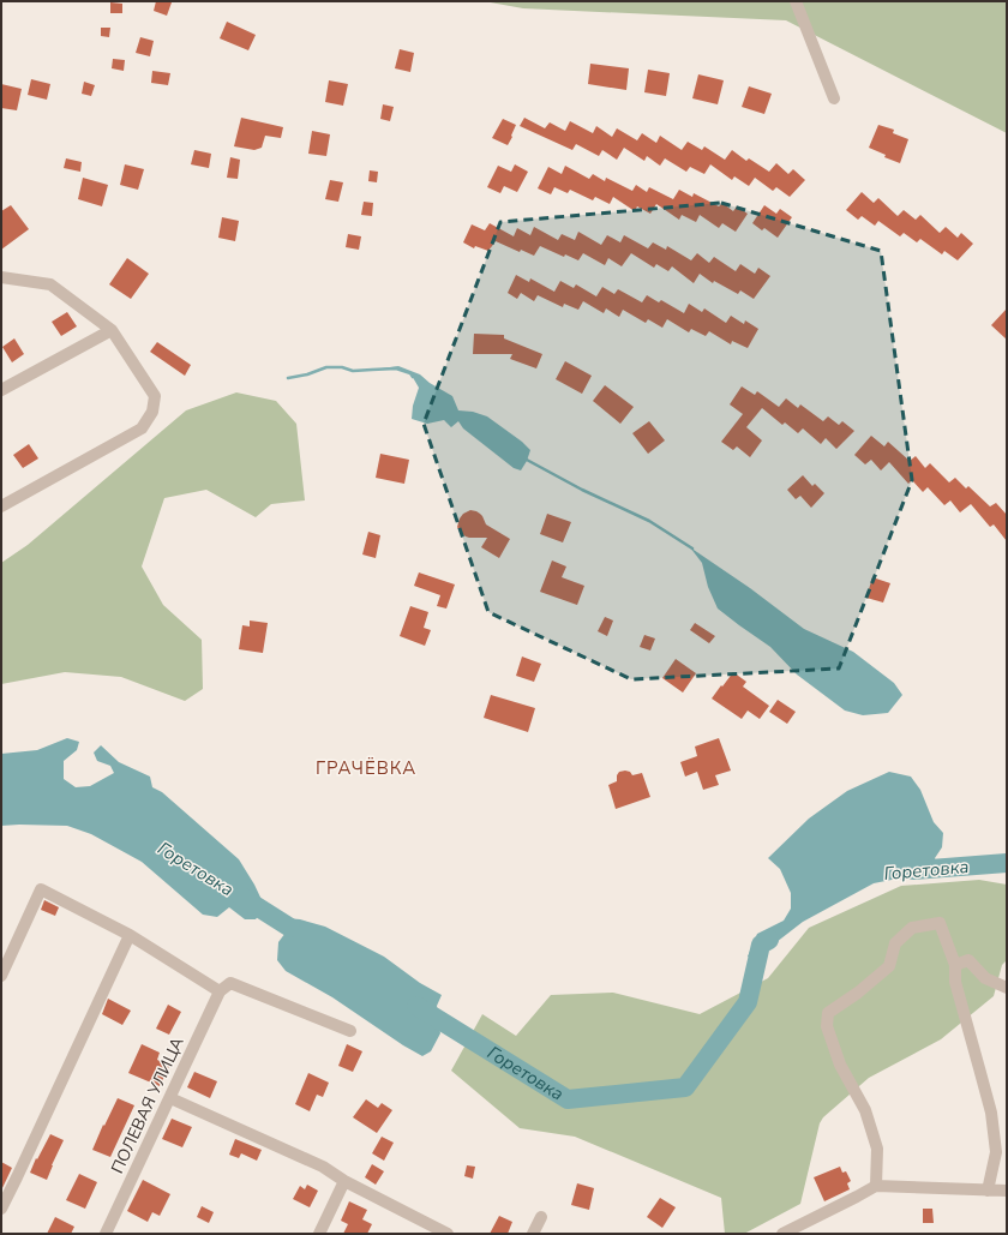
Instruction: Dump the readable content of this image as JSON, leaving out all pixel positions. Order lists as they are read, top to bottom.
{
  "streets": {
    "street": ["ПОЛЕВАЯ УЛИЦА"]
  },
  "districts": ["ГРАЧЁВКА"],
  "water": ["Горетовка"]
}
